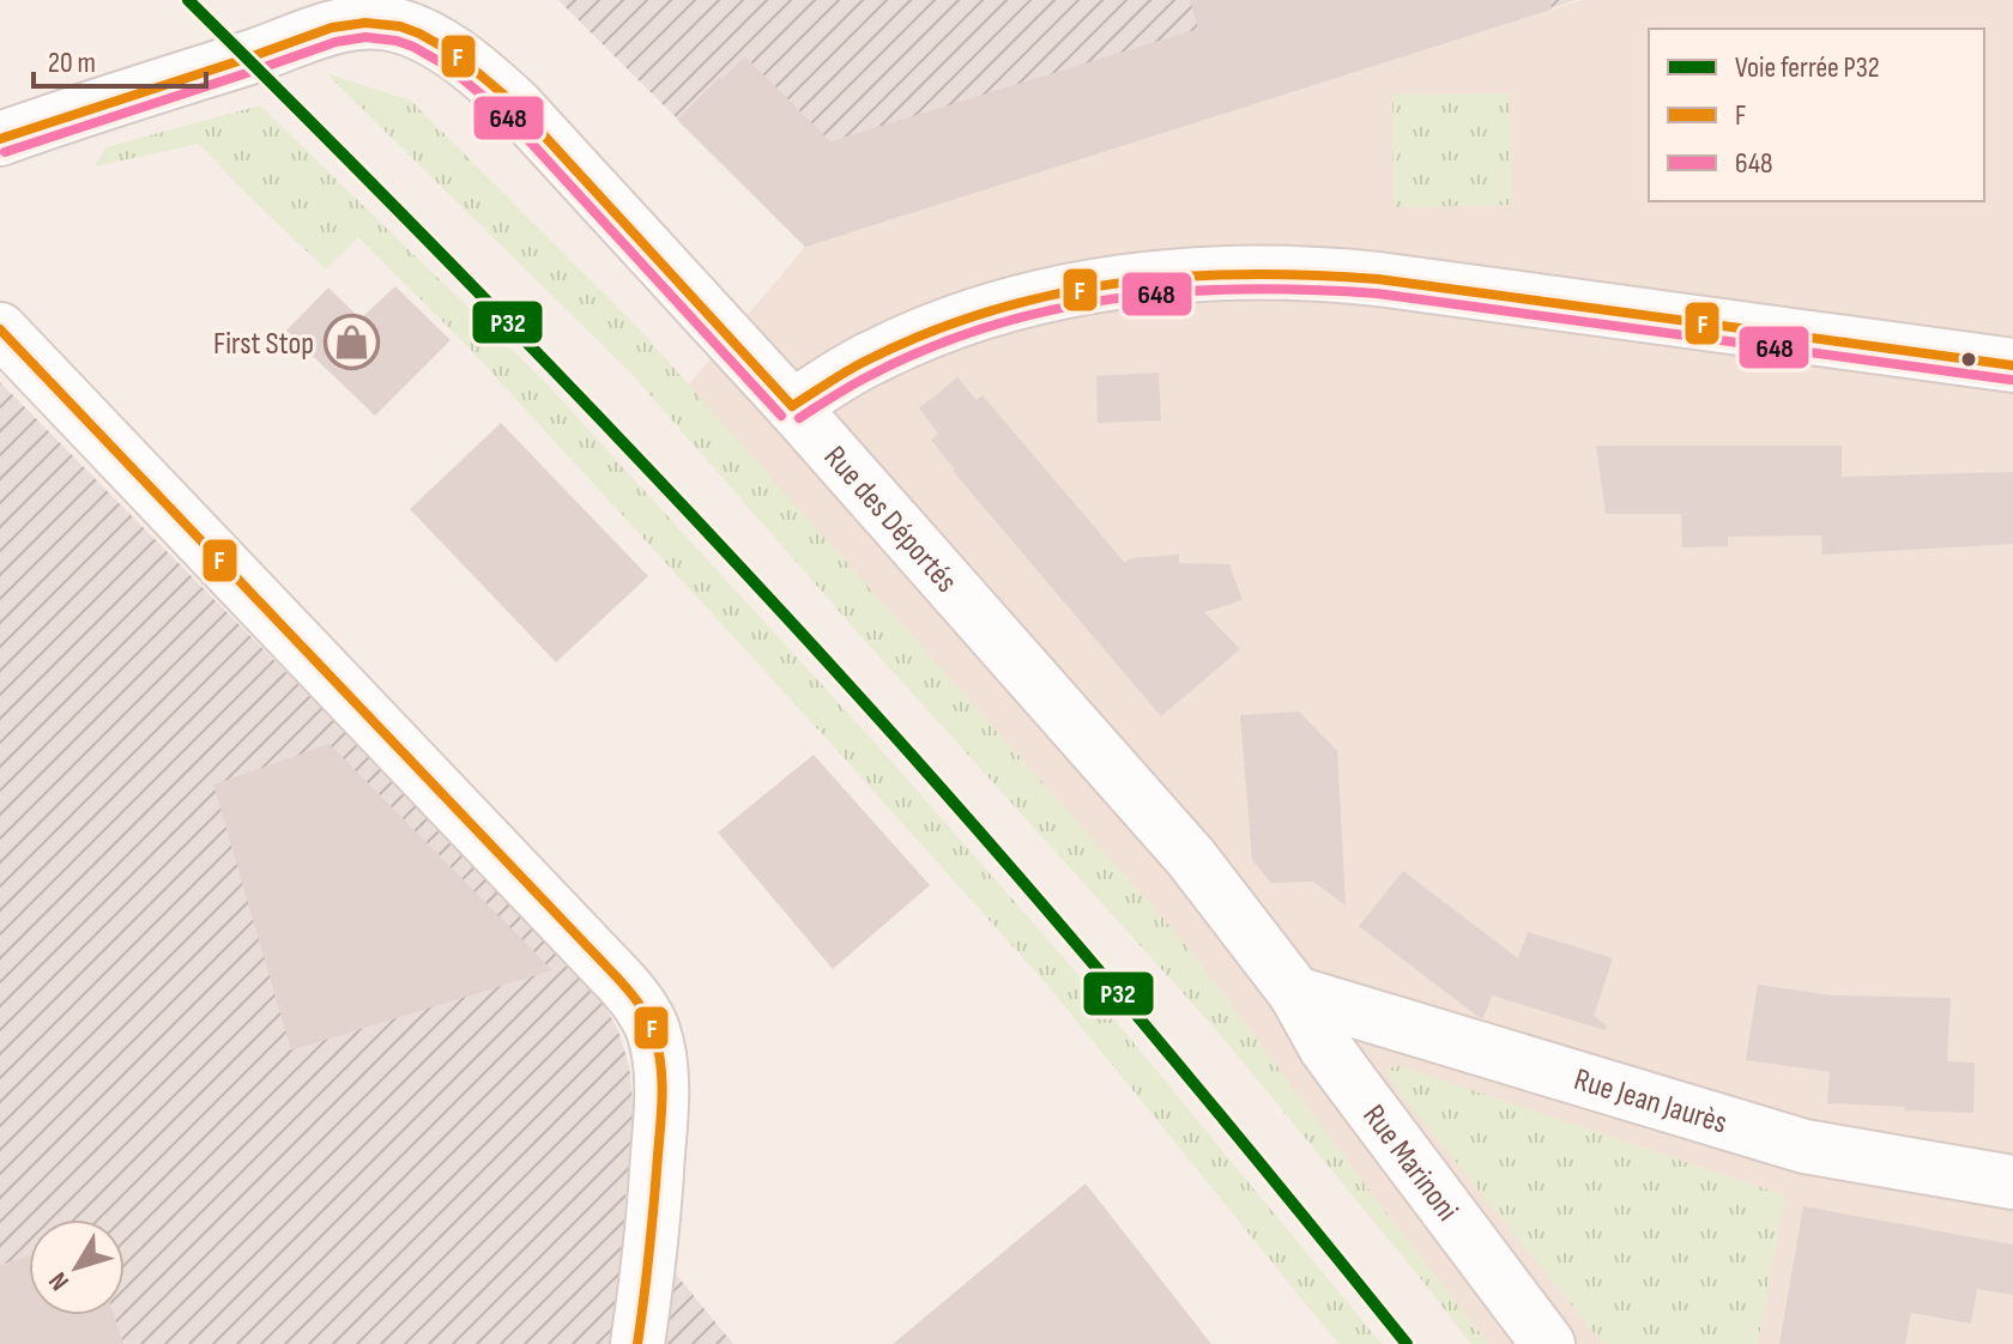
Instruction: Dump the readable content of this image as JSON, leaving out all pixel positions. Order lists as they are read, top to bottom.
{
  "streets": {
    "street": ["Rue des Déportés", "Rue Jean Jaurès", "Rue Marinoni"]
  },
  "crossings": [
    ["Rue des Déportés", "Rue Jean Jaurès"],
    ["Rue des Déportés", "Rue Marinoni"],
    ["Rue Jean Jaurès", "Rue Marinoni"]
  ],
  "places": {
    "shop": ["First Stop"]
  },
  "lines": ["rail line P32", "transit line F", "transit line 648"],
  "legend": ["Voie ferrée P32", "F", "648"],
  "scale_bar": "20 m",
  "north": "bottom left"
}
